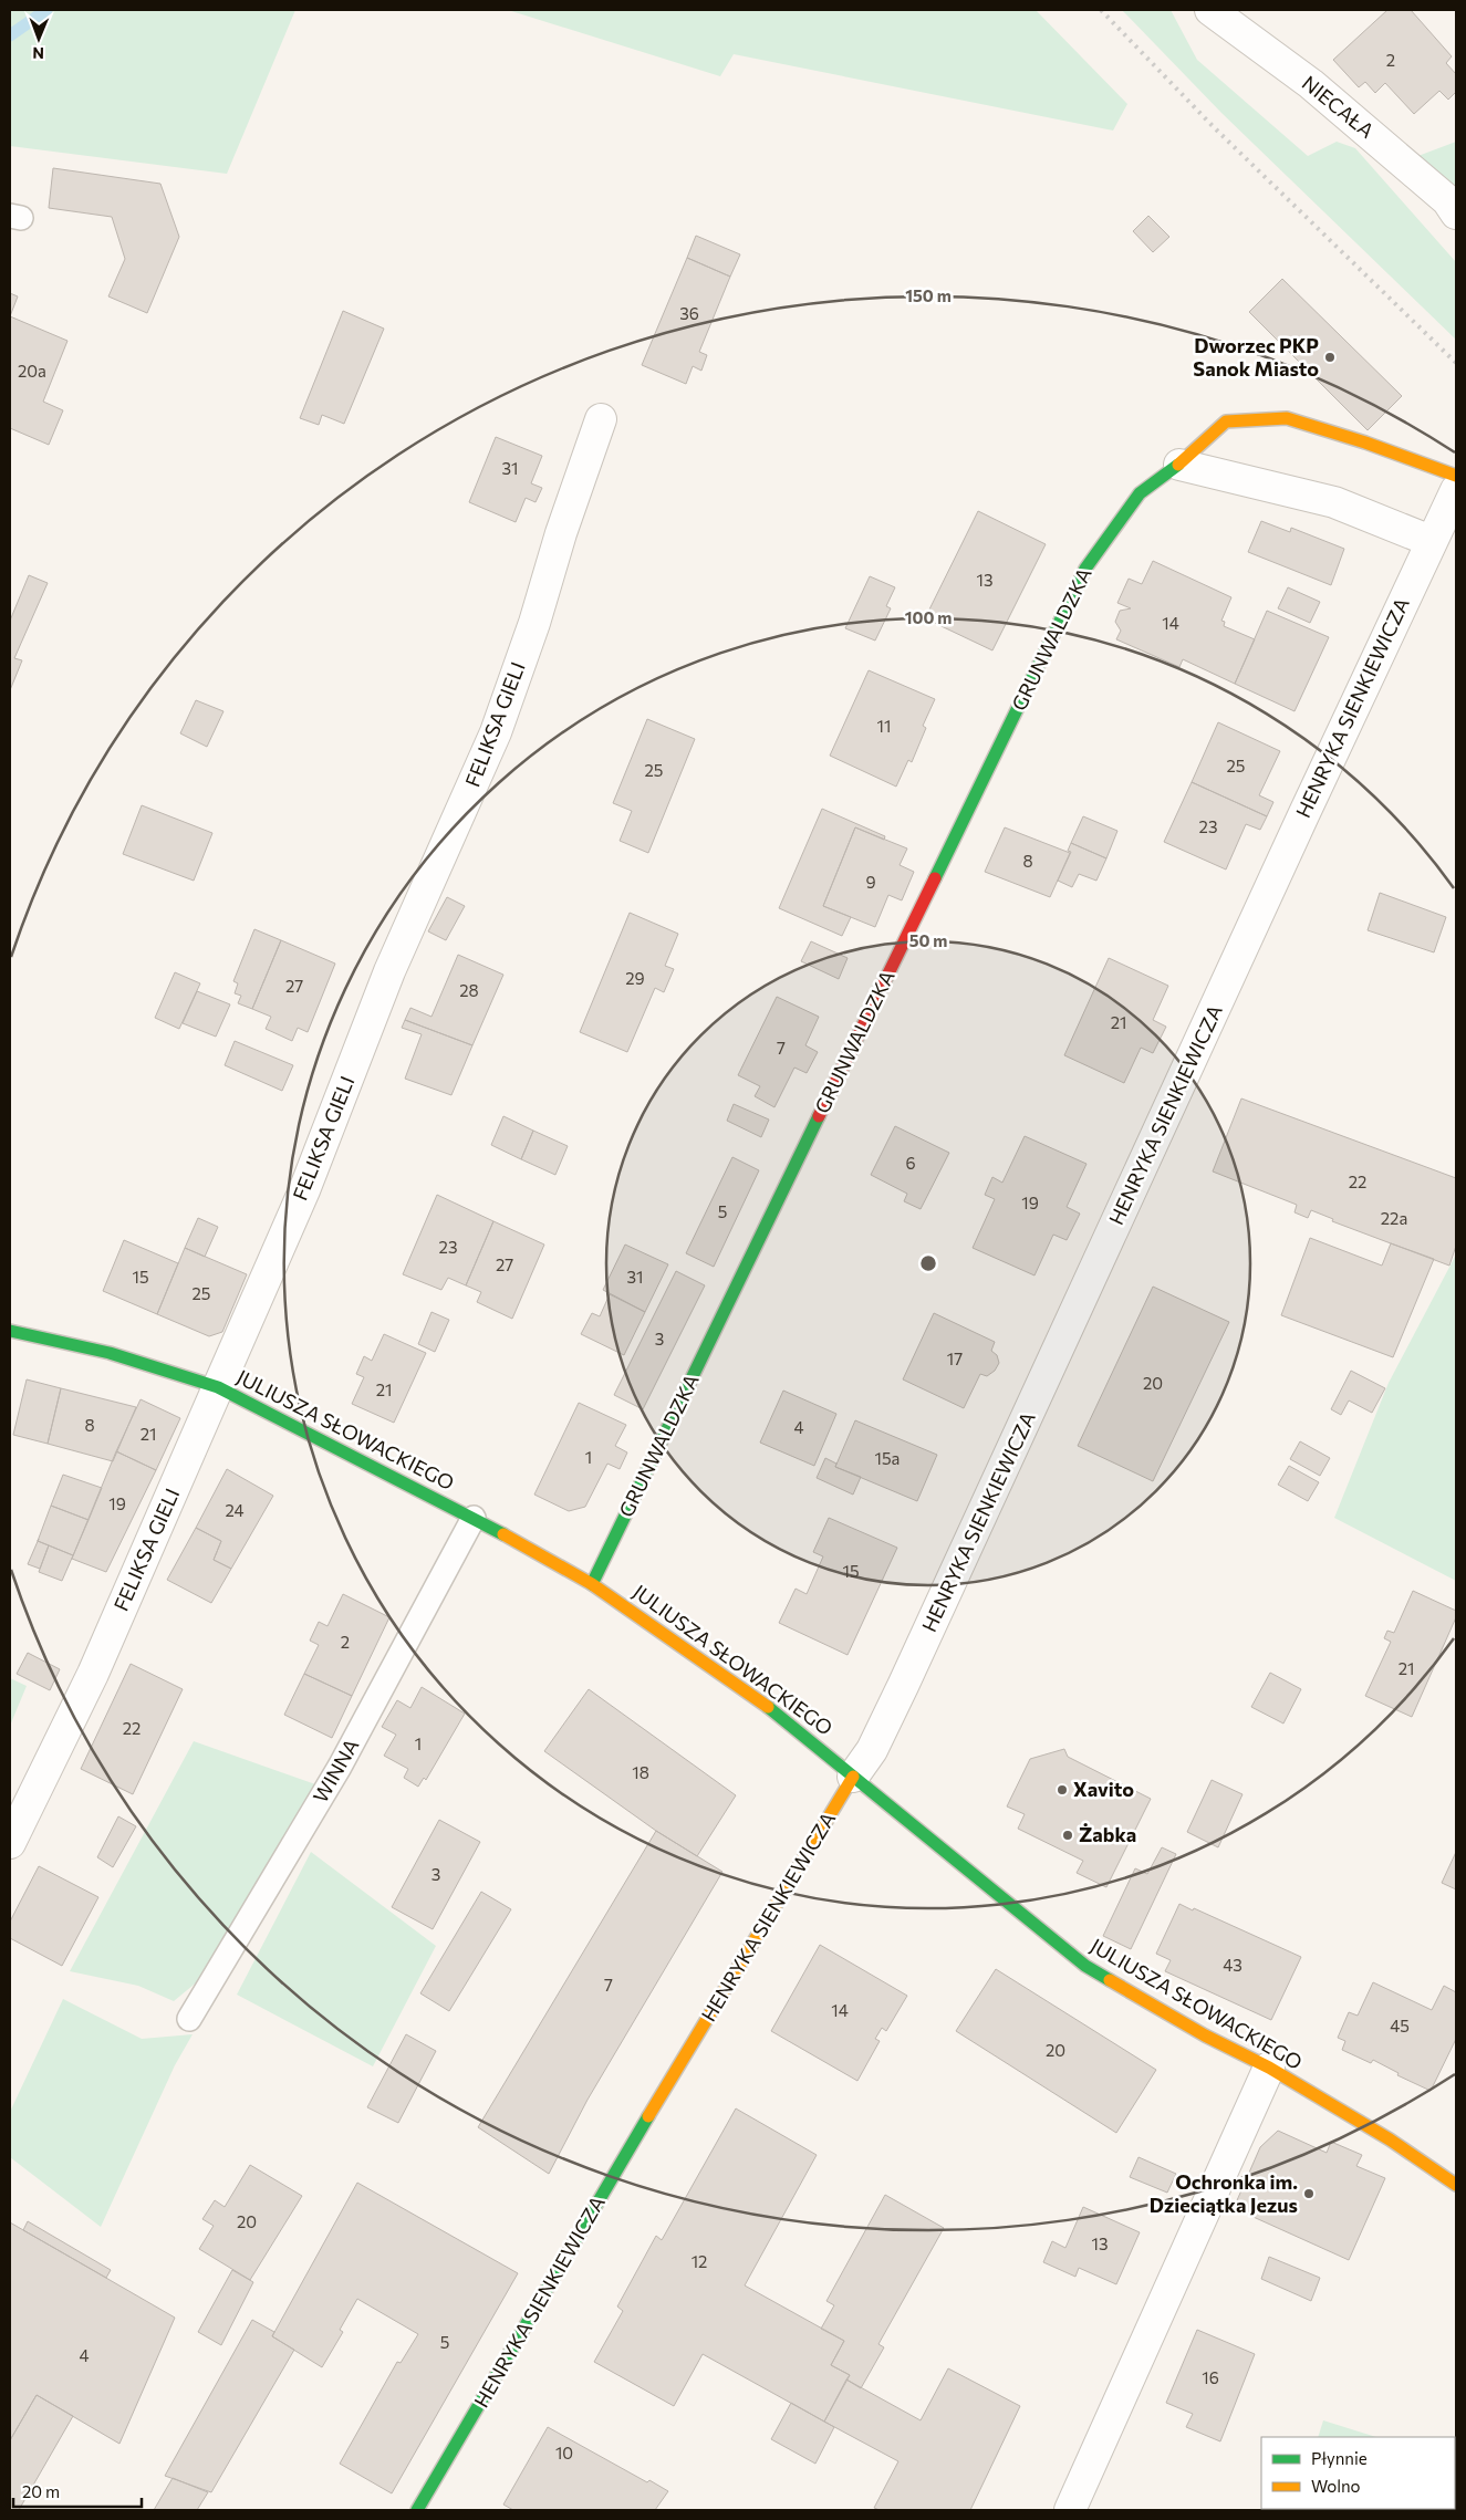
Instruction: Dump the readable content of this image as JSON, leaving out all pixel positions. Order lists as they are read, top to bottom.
{
  "streets": {
    "street": [
      "NIECAŁA",
      "GRUNWALDZKA",
      "HENRYKA SIENKIEWICZA",
      "FELIKSA GIELI",
      "JULIUSZA SŁOWACKIEGO"
    ],
    "lane": ["WINNA"]
  },
  "crossings": [
    ["GRUNWALDZKA", "JULIUSZA SŁOWACKIEGO"],
    ["HENRYKA SIENKIEWICZA", "JULIUSZA SŁOWACKIEGO"],
    ["FELIKSA GIELI", "JULIUSZA SŁOWACKIEGO"],
    ["JULIUSZA SŁOWACKIEGO", "WINNA"]
  ],
  "places": [
    "Dworzec PKP Sanok Miasto",
    "Xavito",
    "Żabka",
    "Ochronka im. Dzieciątka Jezus"
  ],
  "house_numbers": [
    "2",
    "36",
    "20a",
    "31",
    "13",
    "14",
    "11",
    "25",
    "25",
    "23",
    "8",
    "9",
    "29",
    "27",
    "28",
    "21",
    "7",
    "6",
    "22",
    "19",
    "5",
    "22a",
    "23",
    "27",
    "15",
    "31",
    "25",
    "3",
    "17",
    "20",
    "21",
    "8",
    "4",
    "21",
    "1",
    "15a",
    "19",
    "24",
    "15",
    "2",
    "21",
    "22",
    "1",
    "18",
    "3",
    "43",
    "7",
    "14",
    "45",
    "20",
    "20",
    "13",
    "12",
    "5",
    "4",
    "16",
    "10"
  ],
  "legend": ["Płynnie", "Wolno"],
  "scale_bar": "20 m",
  "north": "bottom",
  "rings": ["150 m", "100 m", "50 m"]
}
